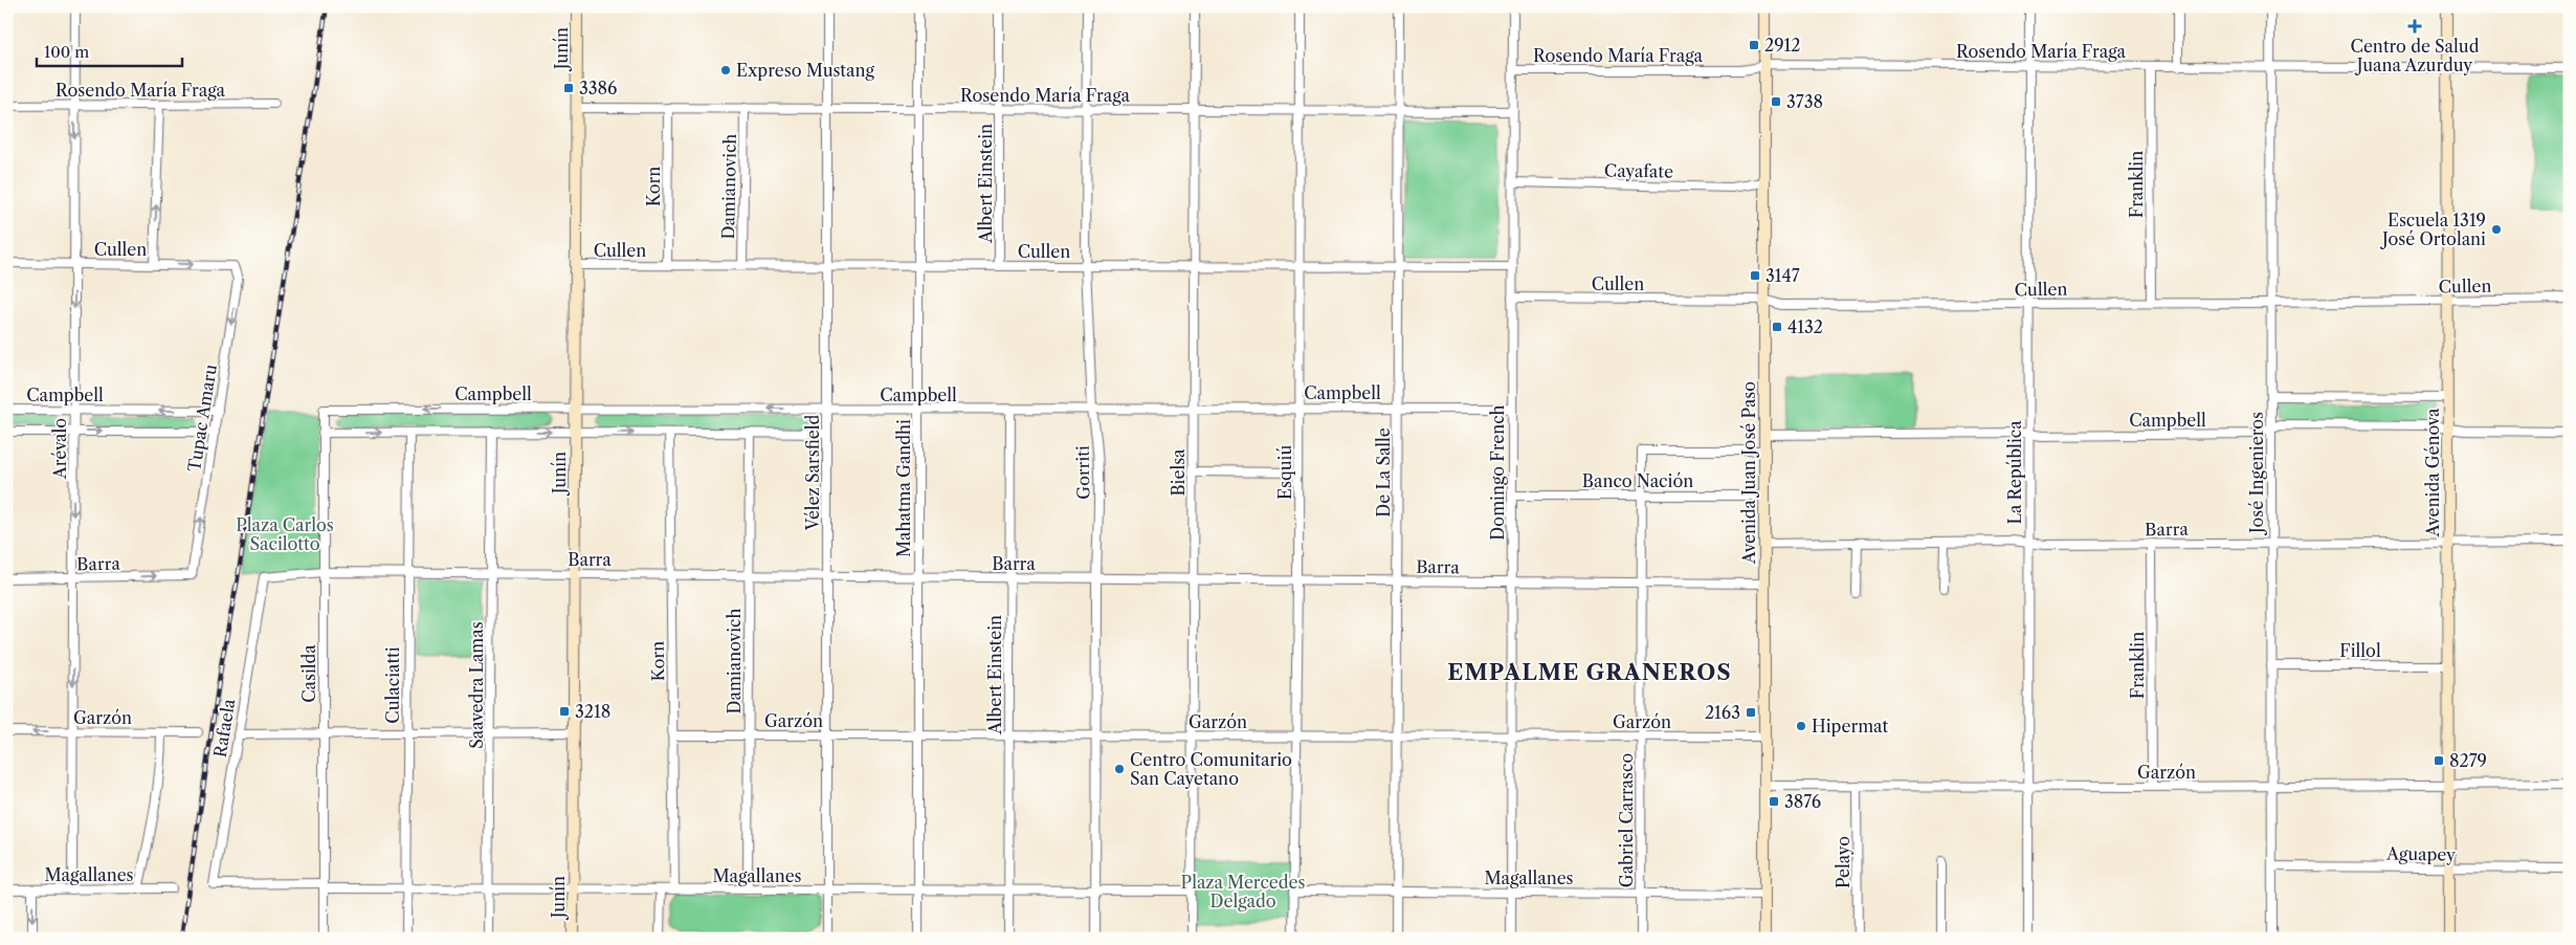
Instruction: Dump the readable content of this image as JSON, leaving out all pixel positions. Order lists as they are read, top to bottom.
{
  "streets": {
    "main road": ["Junín", "Avenida Juan José Paso", "Avenida Génova"],
    "street": [
      "Rosendo María Fraga",
      "Cayafate",
      "Albert Einstein",
      "Franklin",
      "Korn",
      "Damianovich",
      "Cullen",
      "Campbell",
      "Tupac Amaru",
      "Arévalo",
      "Vélez Sarsfield",
      "Gorriti",
      "Bielsa",
      "Esquiú",
      "De La Salle",
      "Domingo French",
      "La República",
      "José Ingenieros",
      "Banco Nación",
      "Mahatma Gandhi",
      "Barra",
      "Fillol",
      "Casilda",
      "Culaciatti",
      "Saavedra Lamas",
      "Garzón",
      "Rafaela",
      "Gabriel Carrasco",
      "Aguapey",
      "Pelayo",
      "Magallanes"
    ]
  },
  "crossings": [
    ["Junín", "Rosendo María Fraga"],
    ["Junín", "Cullen"],
    ["Junín", "Campbell"],
    ["Junín", "Barra"],
    ["Junín", "Magallanes"],
    ["Rosendo María Fraga", "Albert Einstein"],
    ["Rosendo María Fraga", "Franklin"],
    ["Rosendo María Fraga", "Korn"],
    ["Rosendo María Fraga", "Damianovich"],
    ["Rosendo María Fraga", "Arévalo"],
    ["Rosendo María Fraga", "Vélez Sarsfield"],
    ["Rosendo María Fraga", "Gorriti"],
    ["Rosendo María Fraga", "Bielsa"],
    ["Rosendo María Fraga", "Esquiú"],
    ["Rosendo María Fraga", "De La Salle"],
    ["Rosendo María Fraga", "Domingo French"],
    ["Rosendo María Fraga", "Avenida Juan José Paso"],
    ["Rosendo María Fraga", "La República"],
    ["Rosendo María Fraga", "José Ingenieros"],
    ["Rosendo María Fraga", "Avenida Génova"],
    ["Rosendo María Fraga", "Mahatma Gandhi"],
    ["Cayafate", "Domingo French"],
    ["Cayafate", "Avenida Juan José Paso"],
    ["Albert Einstein", "Cullen"],
    ["Albert Einstein", "Campbell"],
    ["Albert Einstein", "Barra"],
    ["Albert Einstein", "Garzón"],
    ["Albert Einstein", "Magallanes"],
    ["Franklin", "Cullen"],
    ["Franklin", "Barra"],
    ["Franklin", "Garzón"],
    ["Korn", "Cullen"],
    ["Korn", "Barra"],
    ["Korn", "Garzón"],
    ["Korn", "Magallanes"],
    ["Damianovich", "Cullen"],
    ["Damianovich", "Barra"],
    ["Damianovich", "Garzón"],
    ["Damianovich", "Magallanes"],
    ["Cullen", "Tupac Amaru"],
    ["Cullen", "Arévalo"],
    ["Cullen", "Vélez Sarsfield"],
    ["Cullen", "Gorriti"],
    ["Cullen", "Bielsa"],
    ["Cullen", "Esquiú"],
    ["Cullen", "De La Salle"],
    ["Cullen", "Domingo French"],
    ["Cullen", "Avenida Juan José Paso"],
    ["Cullen", "La República"],
    ["Cullen", "José Ingenieros"],
    ["Cullen", "Avenida Génova"],
    ["Cullen", "Mahatma Gandhi"],
    ["Campbell", "Tupac Amaru"],
    ["Campbell", "Arévalo"],
    ["Campbell", "Vélez Sarsfield"],
    ["Campbell", "Gorriti"],
    ["Campbell", "Bielsa"],
    ["Campbell", "Esquiú"],
    ["Campbell", "De La Salle"],
    ["Campbell", "Domingo French"],
    ["Campbell", "Avenida Juan José Paso"],
    ["Campbell", "La República"],
    ["Campbell", "José Ingenieros"],
    ["Campbell", "Avenida Génova"],
    ["Campbell", "Mahatma Gandhi"],
    ["Campbell", "Casilda"],
    ["Tupac Amaru", "Barra"],
    ["Arévalo", "Barra"],
    ["Arévalo", "Garzón"],
    ["Arévalo", "Magallanes"],
    ["Vélez Sarsfield", "Barra"],
    ["Vélez Sarsfield", "Garzón"],
    ["Vélez Sarsfield", "Magallanes"],
    ["Gorriti", "Barra"],
    ["Gorriti", "Garzón"],
    ["Gorriti", "Magallanes"],
    ["Bielsa", "Barra"],
    ["Bielsa", "Garzón"],
    ["Bielsa", "Magallanes"],
    ["Esquiú", "Barra"],
    ["Esquiú", "Garzón"],
    ["Esquiú", "Magallanes"],
    ["De La Salle", "Barra"],
    ["De La Salle", "Garzón"],
    ["De La Salle", "Magallanes"],
    ["Domingo French", "Banco Nación"],
    ["Domingo French", "Barra"],
    ["Domingo French", "Garzón"],
    ["Domingo French", "Magallanes"],
    ["Avenida Juan José Paso", "Banco Nación"],
    ["Avenida Juan José Paso", "Barra"],
    ["Avenida Juan José Paso", "Garzón"],
    ["Avenida Juan José Paso", "Gabriel Carrasco"],
    ["Avenida Juan José Paso", "Magallanes"],
    ["La República", "Barra"],
    ["La República", "Garzón"],
    ["José Ingenieros", "Barra"],
    ["José Ingenieros", "Fillol"],
    ["José Ingenieros", "Garzón"],
    ["José Ingenieros", "Aguapey"],
    ["Avenida Génova", "Barra"],
    ["Avenida Génova", "Fillol"],
    ["Avenida Génova", "Garzón"],
    ["Avenida Génova", "Aguapey"],
    ["Banco Nación", "Gabriel Carrasco"],
    ["Mahatma Gandhi", "Barra"],
    ["Mahatma Gandhi", "Garzón"],
    ["Mahatma Gandhi", "Magallanes"],
    ["Barra", "Casilda"],
    ["Barra", "Culaciatti"],
    ["Barra", "Saavedra Lamas"],
    ["Barra", "Rafaela"],
    ["Barra", "Gabriel Carrasco"],
    ["Casilda", "Magallanes"],
    ["Culaciatti", "Magallanes"],
    ["Saavedra Lamas", "Magallanes"],
    ["Garzón", "Gabriel Carrasco"],
    ["Garzón", "Pelayo"],
    ["Rafaela", "Magallanes"],
    ["Gabriel Carrasco", "Magallanes"]
  ],
  "one_way": ["Arévalo"],
  "districts": ["EMPALME GRANEROS"],
  "parks": ["Plaza Carlos Sacilotto", "Plaza Mercedes Delgado"],
  "places": {
    "health": ["Centro de Salud Juana Azurduy"],
    "transit": [
      "2912",
      "3386",
      "3738",
      "3147",
      "4132",
      "3218",
      "2163",
      "8279",
      "3876"
    ],
    "other": [
      "Expreso Mustang",
      "Escuela 1319 José Ortolani",
      "Hipermat",
      "Centro Comunitario San Cayetano"
    ]
  },
  "scale_bar": "100 m"
}
